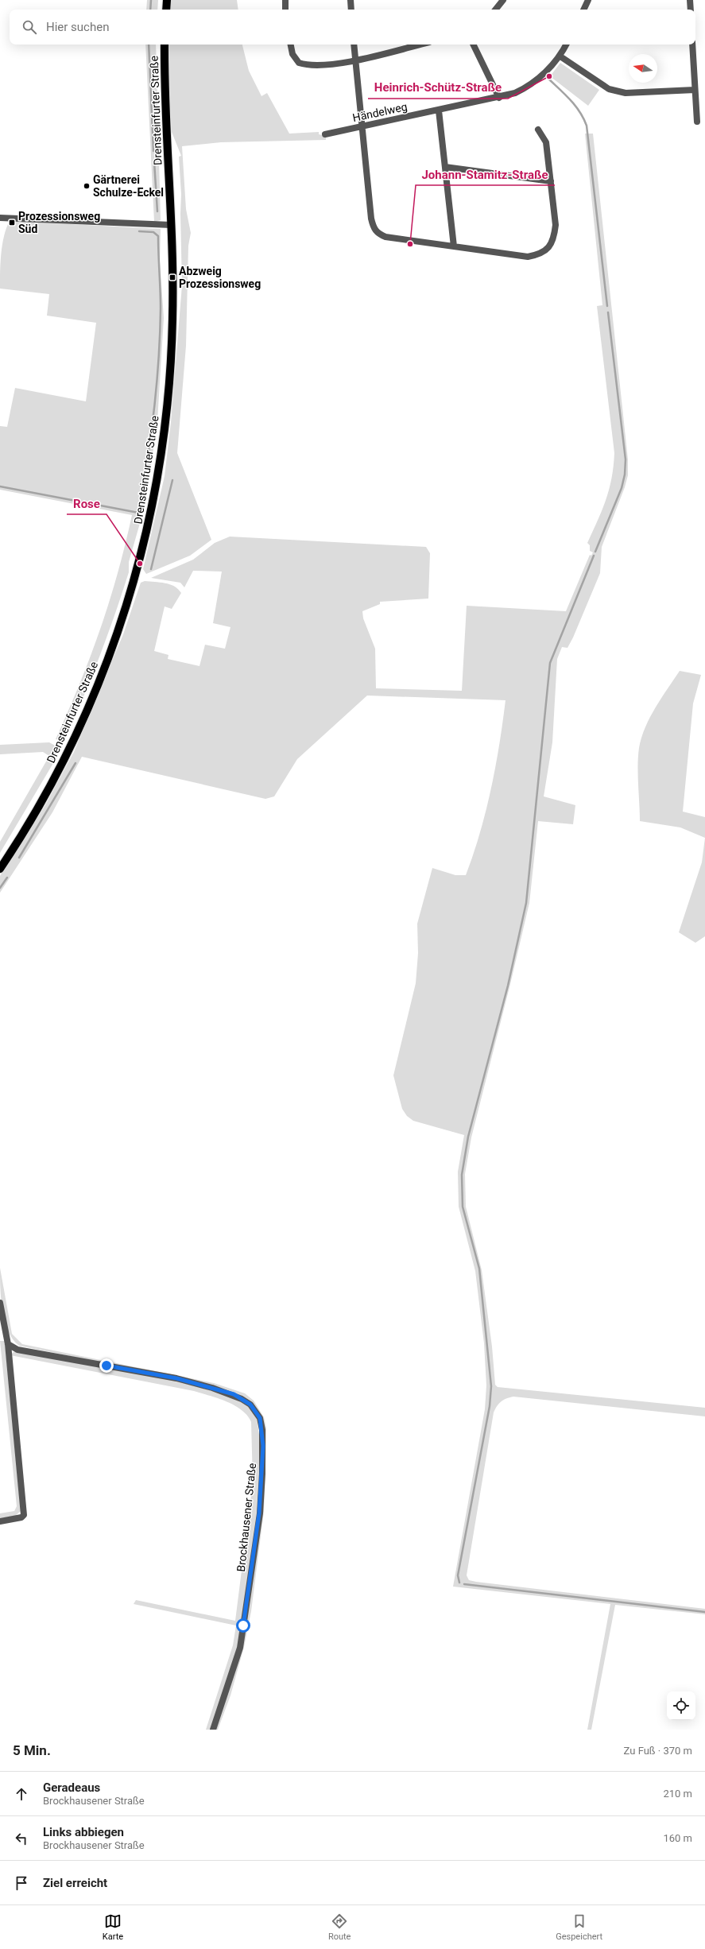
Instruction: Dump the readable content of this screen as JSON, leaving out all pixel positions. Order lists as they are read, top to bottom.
{
  "streets": {
    "main road": ["Drensteinfurter Straße"],
    "street": ["Händelweg", "Brockhausener Straße"]
  },
  "places": {
    "other": [
      "Heinrich-Schütz-Straße",
      "Gärtnerei Schulze-Eckel",
      "Johann-Stamitz-Straße",
      "Rose"
    ],
    "transit": ["Prozessionsweg Süd", "Abzweig Prozessionsweg"]
  },
  "north": "left",
  "page": {
    "search": "Hier suchen",
    "heading": ["5 Min.", "Zu Fuß · 370 m"],
    "list": [
      ["Geradeaus", "Brockhausener Straße", "210 m"],
      ["Links abbiegen", "Brockhausener Straße", "160 m"],
      "Ziel erreicht"
    ],
    "nav": ["Karte", "Route", "Gespeichert"]
  }
}
